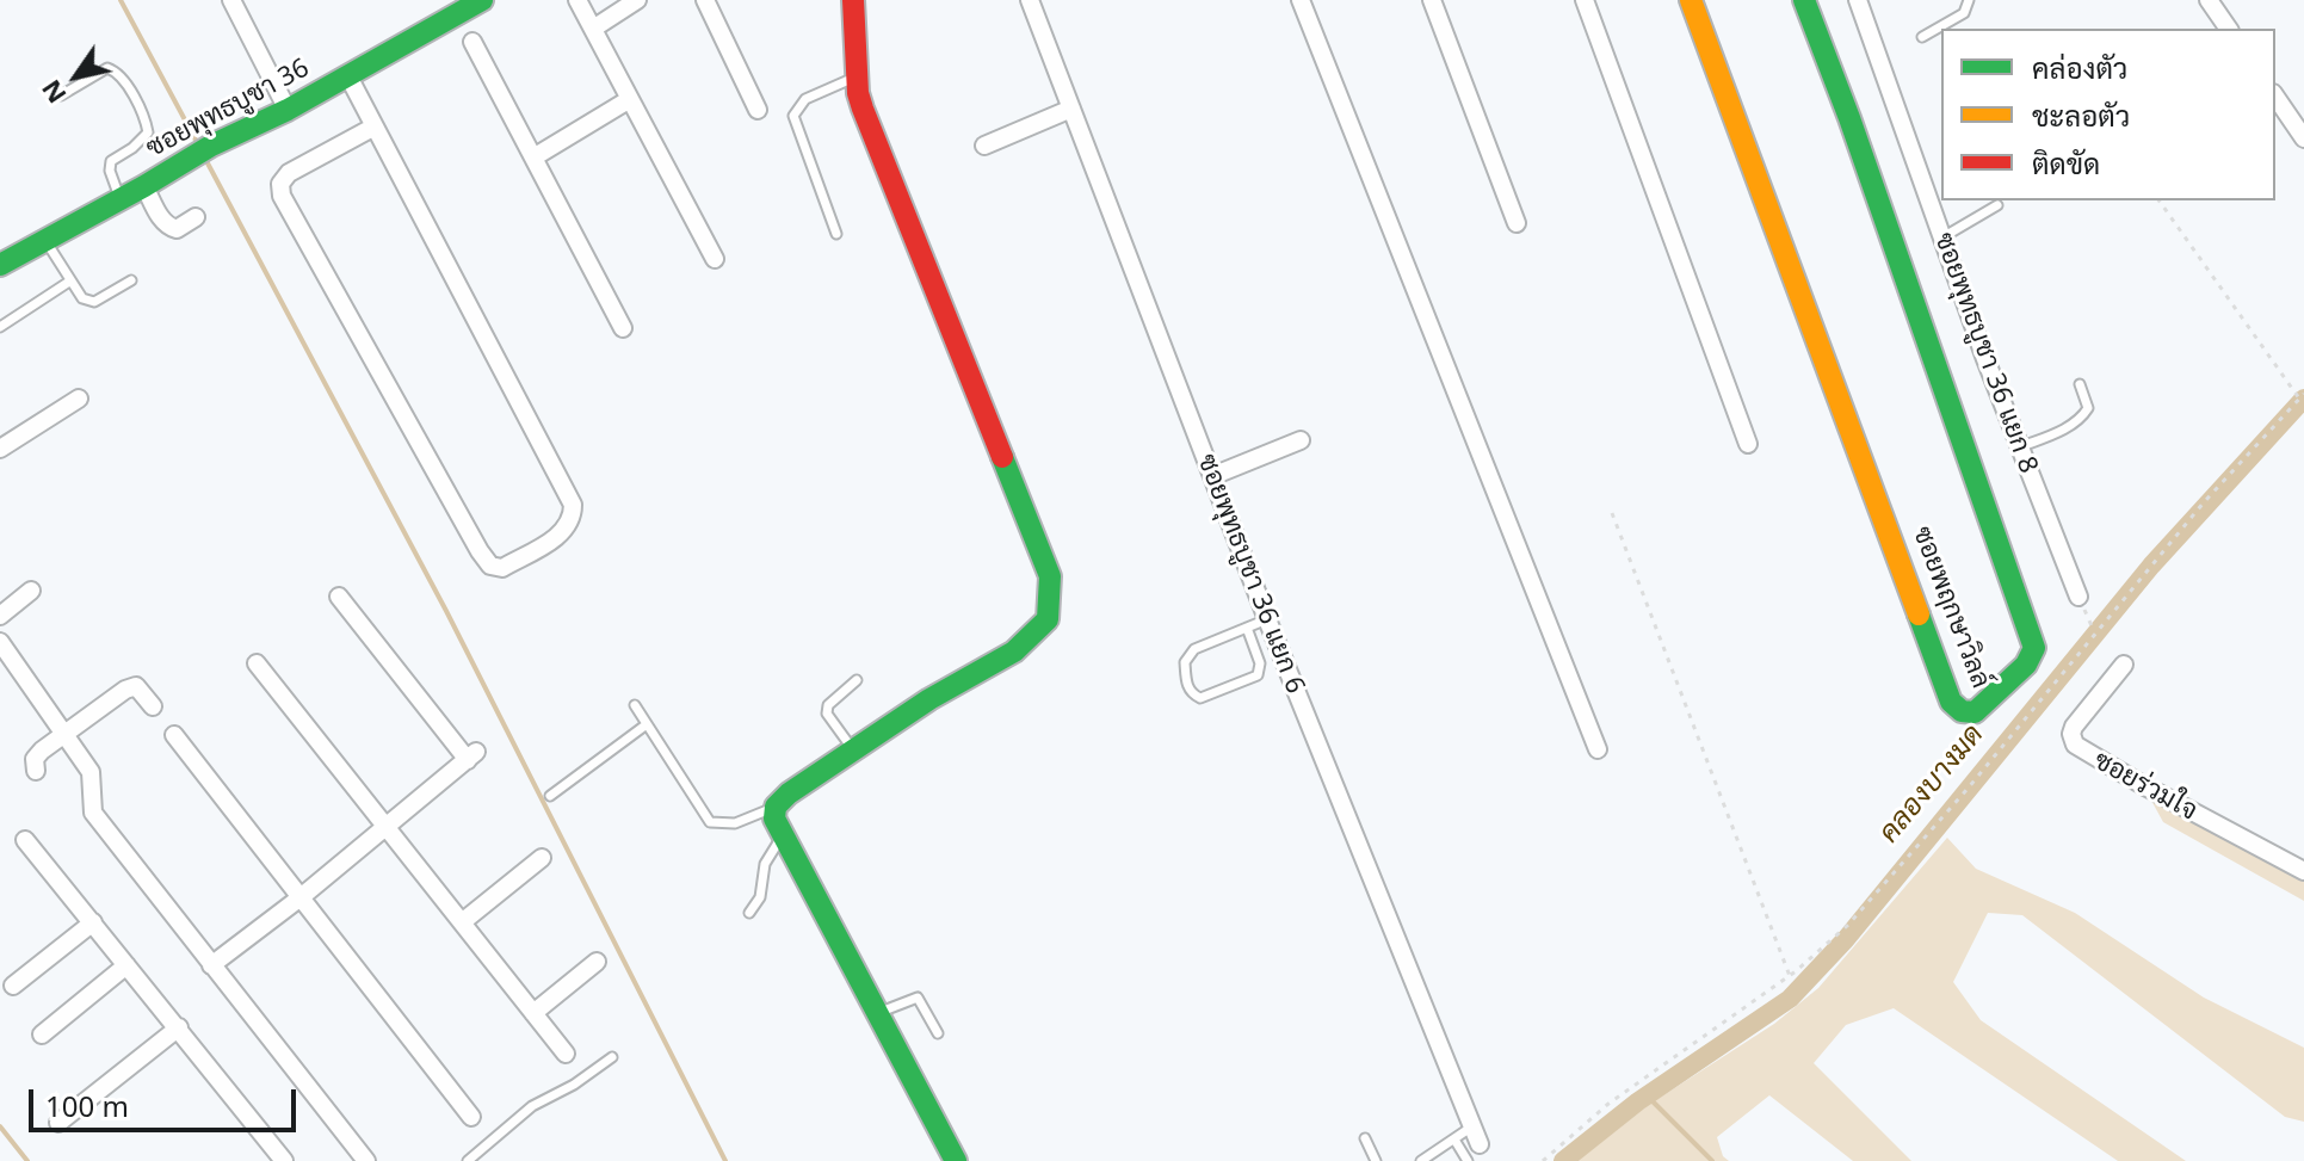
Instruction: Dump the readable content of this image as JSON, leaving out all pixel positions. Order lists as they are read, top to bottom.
{
  "streets": {
    "street": [
      "ซอยพุทธบูชา 36",
      "ซอยพุทธบูชา 36 แยก 8",
      "ซอยพุทธบูชา 36 แยก 6",
      "ซอยพฤกษาวิลล์",
      "ซอยร่วมใจ"
    ]
  },
  "water": ["คลองบางมด"],
  "legend": ["คล่องตัว", "ชะลอตัว", "ติดขัด"],
  "scale_bar": "100 m",
  "north": "bottom left"
}
